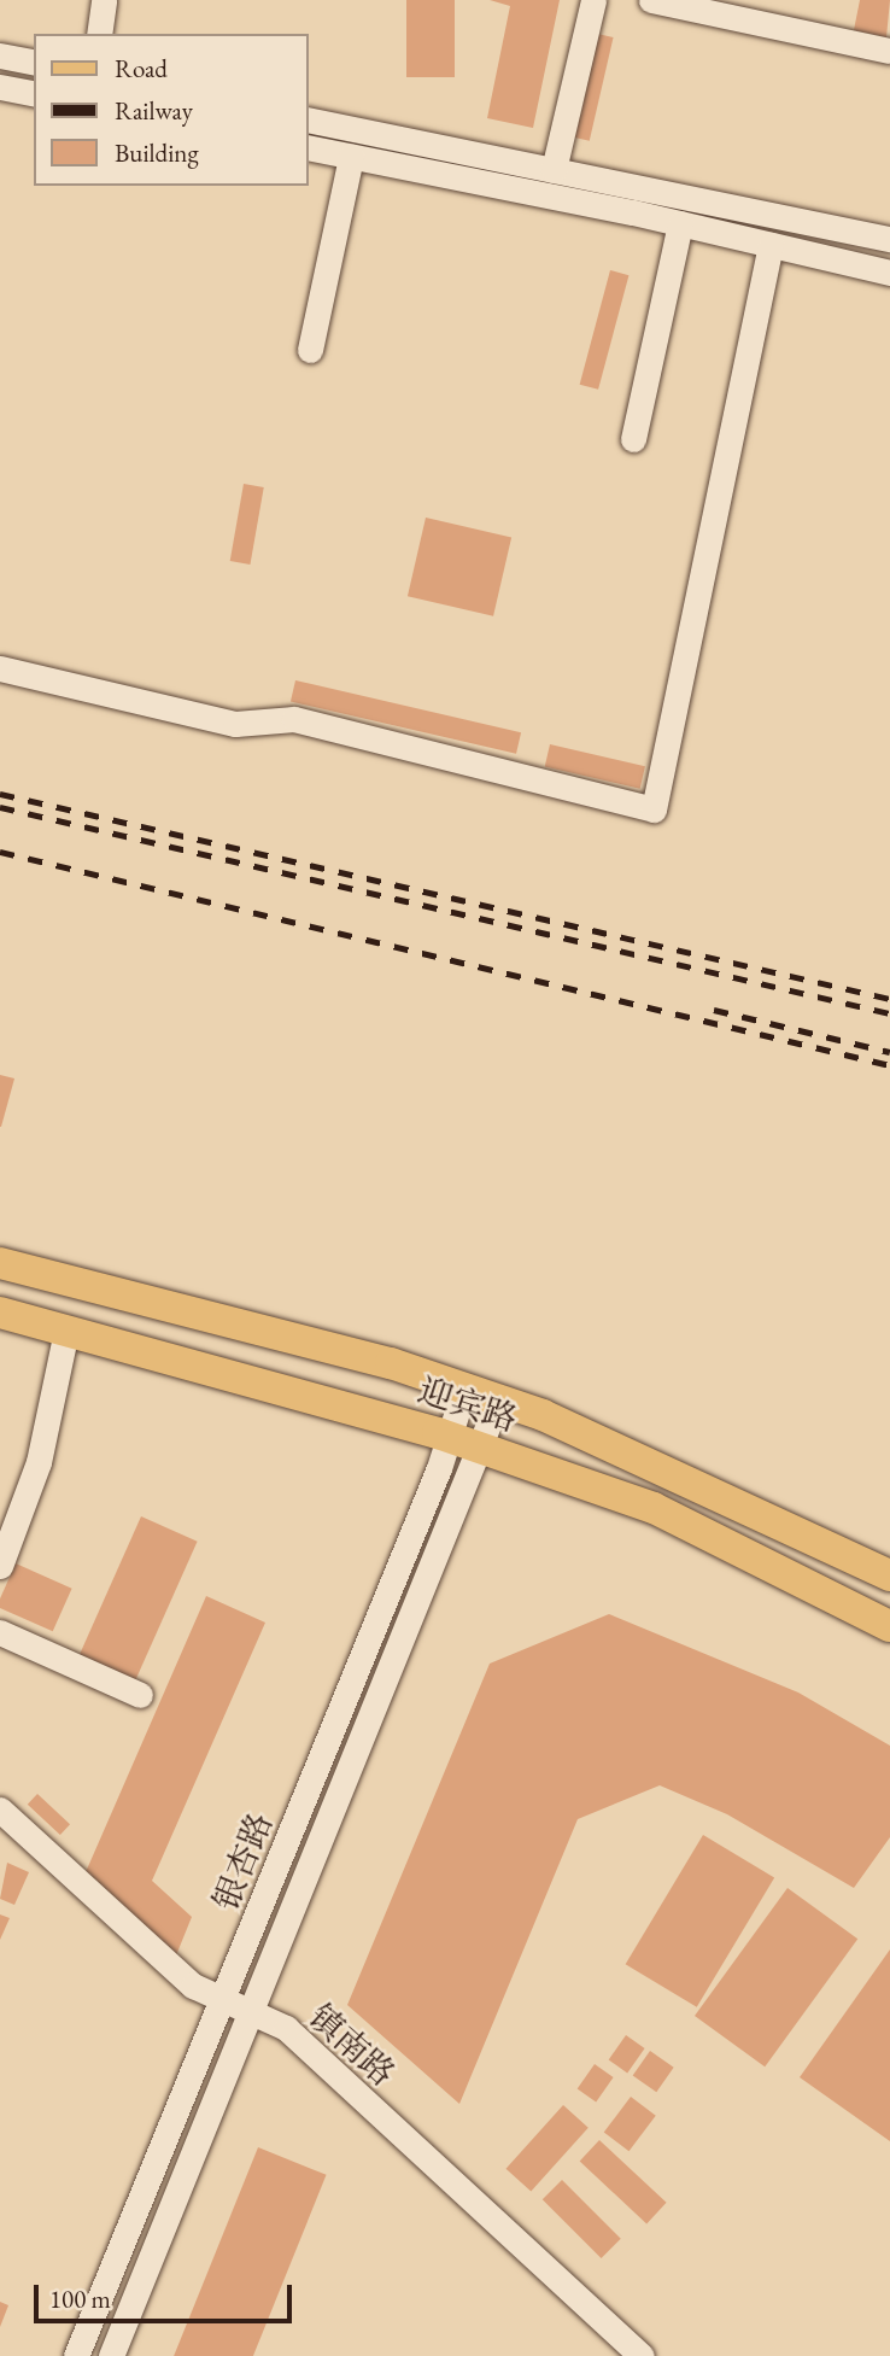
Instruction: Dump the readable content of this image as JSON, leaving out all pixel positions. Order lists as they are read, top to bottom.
{
  "streets": {
    "main road": ["迎宾路"],
    "street": ["银杏路", "镇南路"]
  },
  "crossings": [
    ["迎宾路", "银杏路"],
    ["银杏路", "镇南路"]
  ],
  "legend": ["Road", "Railway", "Building"],
  "scale_bar": "100 m"
}
